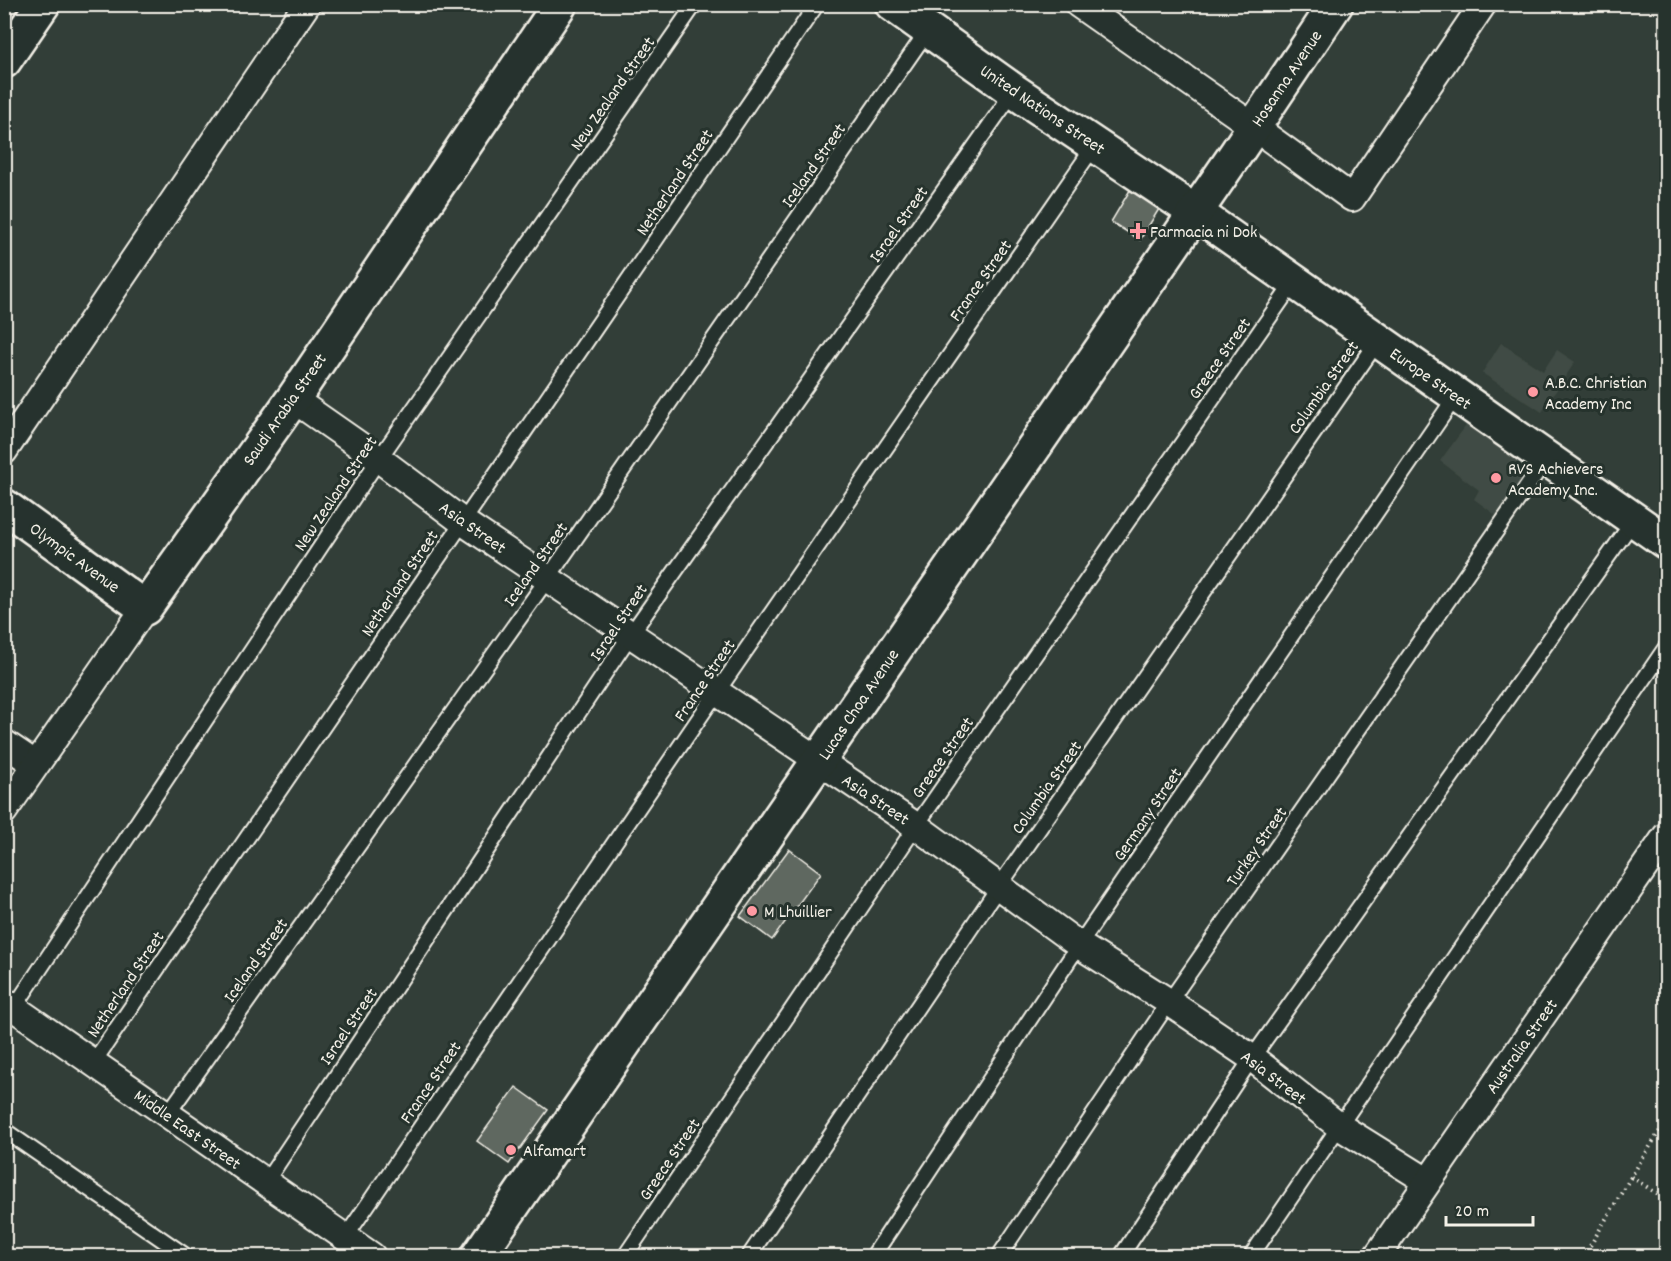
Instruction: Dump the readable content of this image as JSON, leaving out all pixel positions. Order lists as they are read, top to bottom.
{
  "streets": {
    "street": [
      "Hosanna Avenue",
      "United Nations Street",
      "Europe Street",
      "Saudi Arabia Street",
      "Asia Street",
      "Olympic Avenue",
      "Lucas Choa Avenue",
      "Australia Street",
      "Middle East Street"
    ],
    "lane": [
      "New Zealand Street",
      "Iceland Street",
      "Netherland Street",
      "Israel Street",
      "France Street",
      "Greece Street",
      "Columbia Street",
      "Germany Street",
      "Turkey Street"
    ]
  },
  "crossings": [
    ["Hosanna Avenue", "Lucas Choa Avenue"],
    ["New Zealand Street", "Asia Street"],
    ["New Zealand Street", "Middle East Street"],
    ["United Nations Street", "Iceland Street"],
    ["United Nations Street", "Israel Street"],
    ["United Nations Street", "France Street"],
    ["United Nations Street", "Europe Street"],
    ["United Nations Street", "Lucas Choa Avenue"],
    ["Iceland Street", "Asia Street"],
    ["Iceland Street", "Middle East Street"],
    ["Netherland Street", "Asia Street"],
    ["Netherland Street", "Middle East Street"],
    ["Israel Street", "Asia Street"],
    ["Israel Street", "Middle East Street"],
    ["France Street", "Asia Street"],
    ["France Street", "Middle East Street"],
    ["Greece Street", "Europe Street"],
    ["Greece Street", "Asia Street"],
    ["Europe Street", "Columbia Street"],
    ["Europe Street", "Lucas Choa Avenue"],
    ["Europe Street", "Germany Street"],
    ["Europe Street", "Turkey Street"],
    ["Columbia Street", "Asia Street"],
    ["Saudi Arabia Street", "Asia Street"],
    ["Saudi Arabia Street", "Olympic Avenue"],
    ["Asia Street", "Lucas Choa Avenue"],
    ["Asia Street", "Germany Street"],
    ["Asia Street", "Turkey Street"],
    ["Asia Street", "Australia Street"]
  ],
  "places": {
    "health": ["Farmacia ni Dok"],
    "other": [
      "A.B.C. Christian Academy Inc",
      "RVS Achievers Academy Inc.",
      "M Lhuillier",
      "Alfamart"
    ]
  },
  "scale_bar": "20 m"
}
